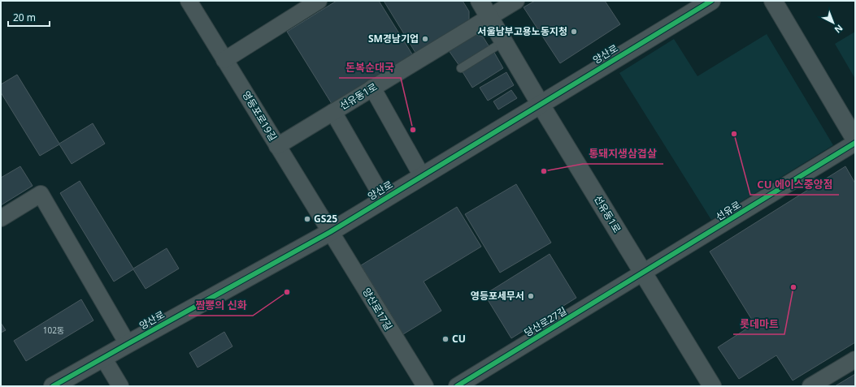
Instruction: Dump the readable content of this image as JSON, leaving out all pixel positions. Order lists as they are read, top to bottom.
{
  "streets": {
    "street": [
      "양산로",
      "선유동1로",
      "영등포로19길",
      "선유로",
      "양산로17길",
      "당산로27길"
    ]
  },
  "crossings": [
    ["양산로", "선유동1로"],
    ["양산로", "영등포로19길"],
    ["양산로", "양산로17길"],
    ["선유동1로", "영등포로19길"],
    ["선유동1로", "선유로"],
    ["선유동1로", "당산로27길"],
    ["영등포로19길", "양산로17길"],
    ["선유로", "당산로27길"]
  ],
  "places": [
    "서울남부고용노동지청",
    "SM경남기업",
    "돈복순대국",
    "CU 에이스중앙점",
    "통돼지생삼겹살",
    "GS25",
    "롯데마트",
    "짬뽕의 신화",
    "영등포세무서",
    "CU"
  ],
  "house_numbers": ["102동"],
  "scale_bar": "20 m",
  "north": "bottom right"
}
